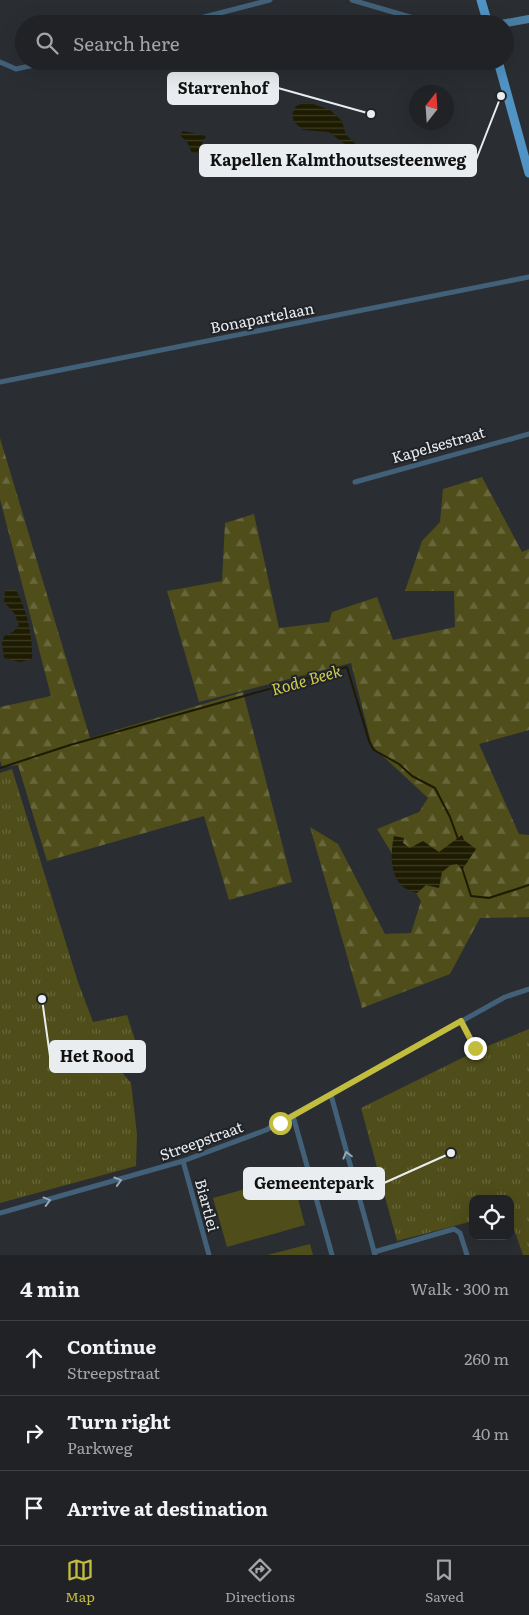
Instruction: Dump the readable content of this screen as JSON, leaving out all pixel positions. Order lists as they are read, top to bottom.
{
  "streets": {
    "street": [
      "Bonapartelaan",
      "Kapelsestraat",
      "Streepstraat",
      "Biartlei"
    ]
  },
  "crossings": [
    ["Streepstraat", "Biartlei"]
  ],
  "water": ["Rode Beek"],
  "places": [
    "Kapellen Kalmthoutsesteenweg",
    "Starrenhof",
    "Het Rood",
    "Gemeentepark"
  ],
  "north": "top",
  "page": {
    "search": "Search here",
    "heading": ["4 min", "Walk · 300 m"],
    "list": [
      ["Continue", "Streepstraat", "260 m"],
      ["Turn right", "Parkweg", "40 m"],
      "Arrive at destination"
    ],
    "nav": ["Map", "Directions", "Saved"]
  }
}
